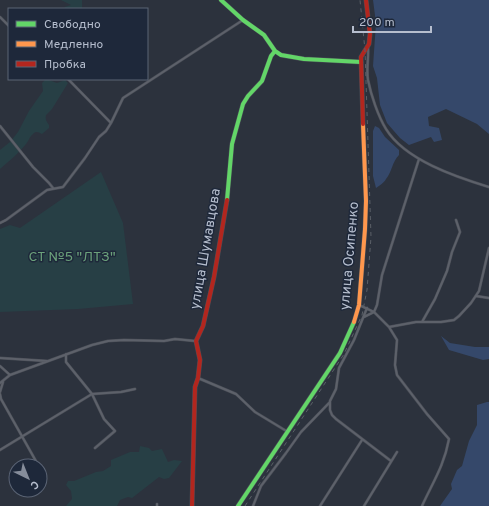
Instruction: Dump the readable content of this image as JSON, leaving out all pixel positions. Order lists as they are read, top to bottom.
{
  "streets": {
    "street": ["улица Шумавцова", "улица Осипенко"]
  },
  "parks": ["СТ №5 \"ЛТЗ\""],
  "legend": ["Свободно", "Медленно", "Пробка"],
  "scale_bar": "200 m",
  "north": "bottom right"
}
